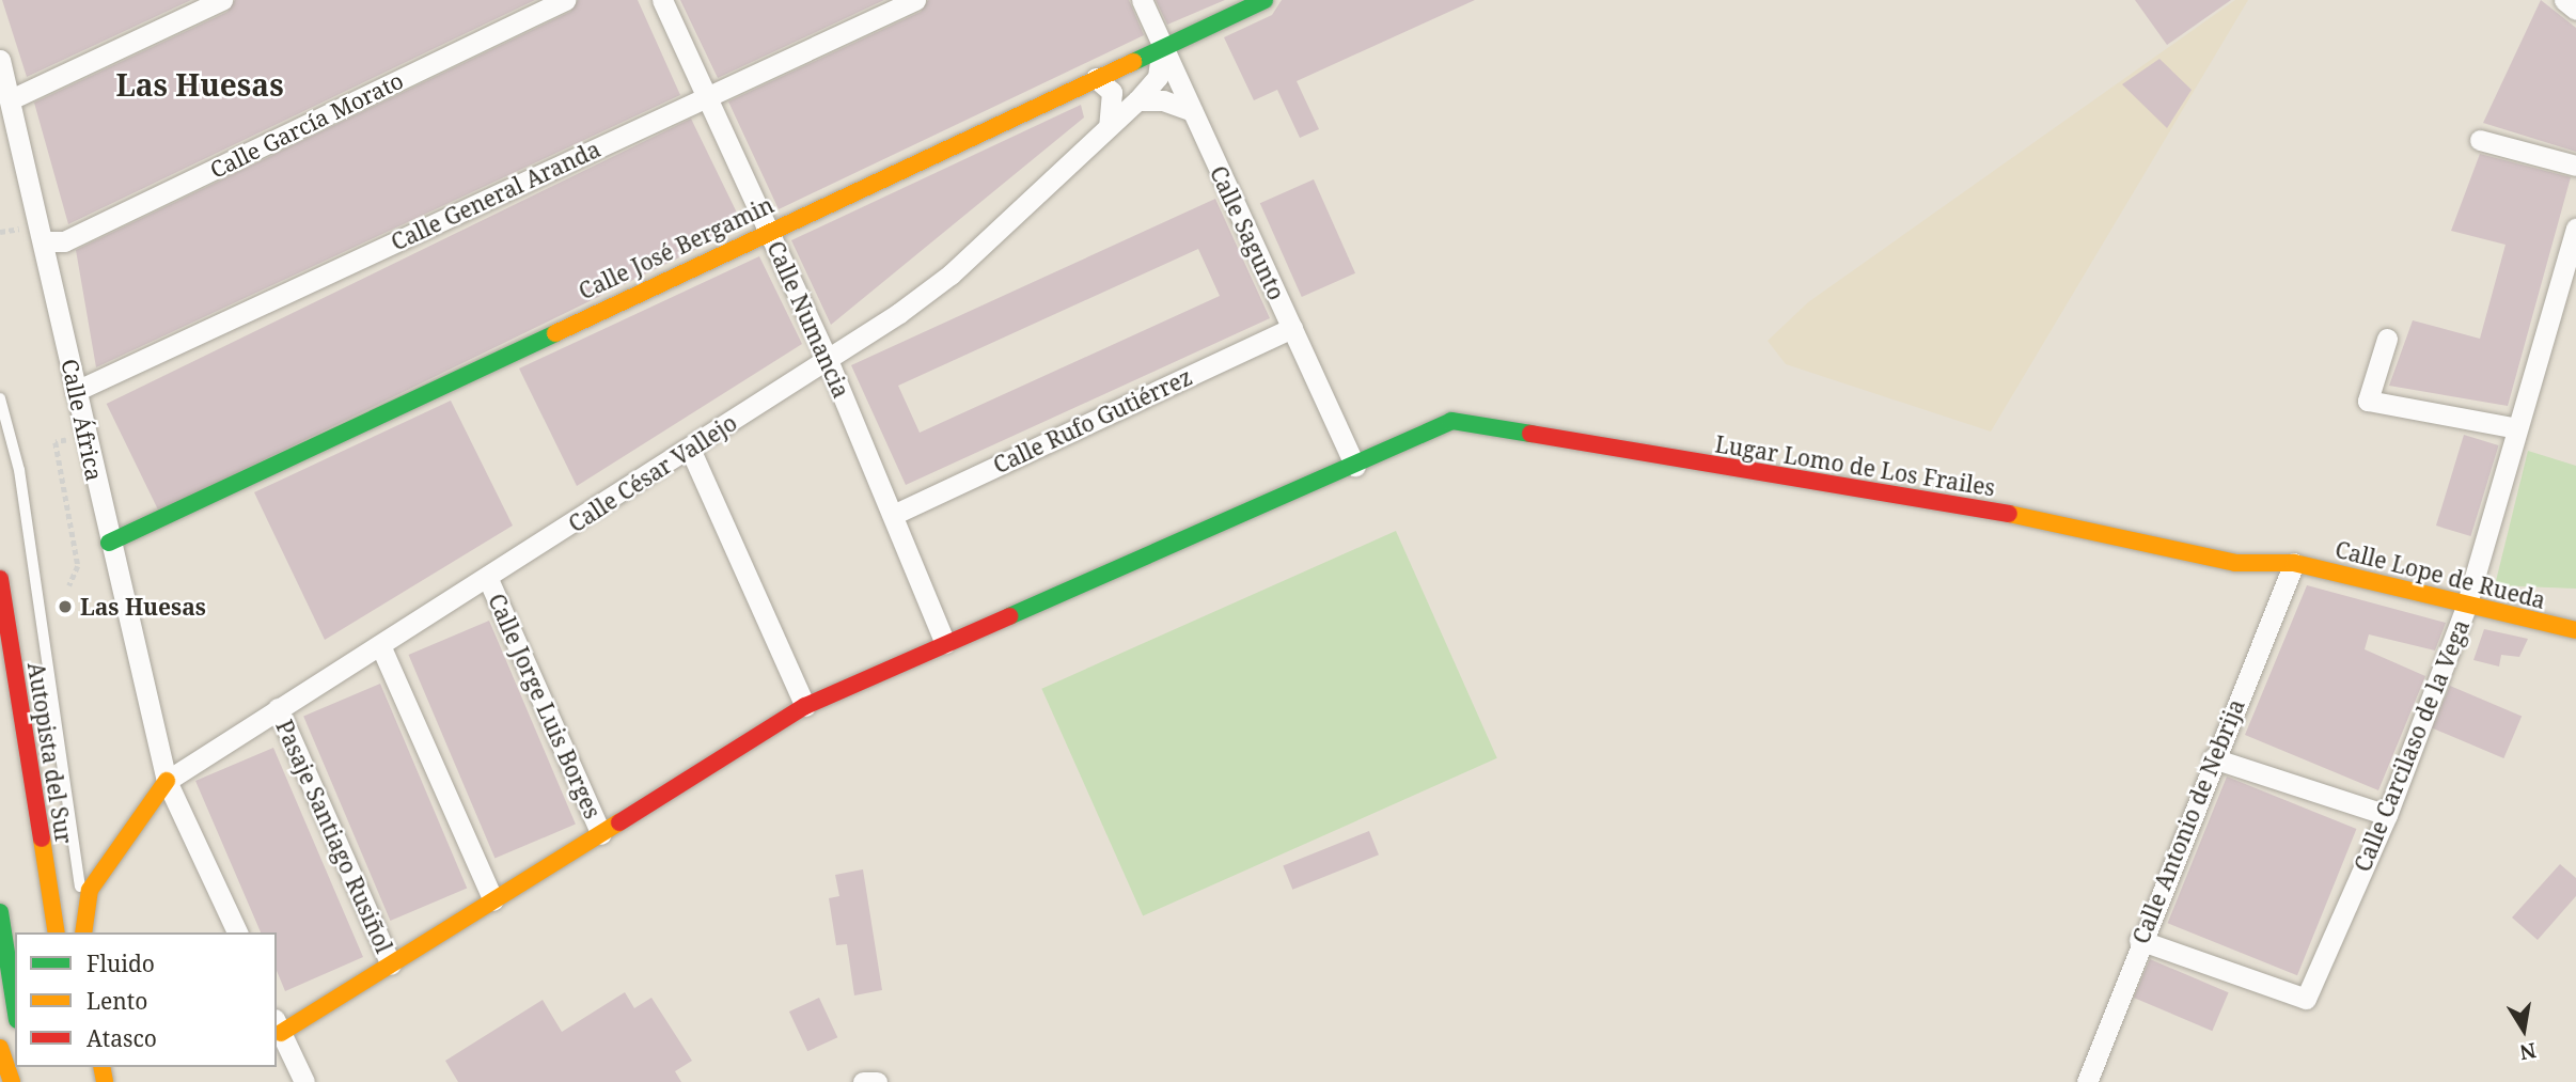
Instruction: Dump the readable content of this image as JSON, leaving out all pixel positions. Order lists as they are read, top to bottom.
{
  "streets": {
    "main road": [
      "Calle José Bergamin",
      "Lugar Lomo de Los Frailes",
      "Calle Lope de Rueda",
      "Autopista del Sur"
    ],
    "street": [
      "Calle García Morato",
      "Calle General Aranda",
      "Calle Sagunto",
      "Calle Numancia",
      "Calle África",
      "Calle Rufo Gutiérrez",
      "Calle César Vallejo",
      "Calle Jorge Luis Borges",
      "Calle Carcilaso de la Vega",
      "Calle Antonio de Nebrija",
      "Pasaje Santiago Rusiñol"
    ]
  },
  "crossings": [
    ["Calle García Morato", "Calle África"],
    ["Calle General Aranda", "Calle Numancia"],
    ["Calle General Aranda", "Calle África"],
    ["Calle Sagunto", "Calle José Bergamin"],
    ["Calle Sagunto", "Calle Rufo Gutiérrez"],
    ["Calle Sagunto", "Lugar Lomo de Los Frailes"],
    ["Calle Sagunto", "Calle César Vallejo"],
    ["Calle José Bergamin", "Calle Numancia"],
    ["Calle José Bergamin", "Calle África"],
    ["Calle José Bergamin", "Calle César Vallejo"],
    ["Calle Numancia", "Calle Rufo Gutiérrez"],
    ["Calle Numancia", "Calle César Vallejo"],
    ["Calle África", "Calle César Vallejo"],
    ["Lugar Lomo de Los Frailes", "Calle Lope de Rueda"],
    ["Lugar Lomo de Los Frailes", "Calle Antonio de Nebrija"],
    ["Calle César Vallejo", "Calle Jorge Luis Borges"],
    ["Calle César Vallejo", "Pasaje Santiago Rusiñol"],
    ["Calle Lope de Rueda", "Calle Carcilaso de la Vega"],
    ["Calle Lope de Rueda", "Calle Antonio de Nebrija"],
    ["Calle Carcilaso de la Vega", "Calle Antonio de Nebrija"]
  ],
  "districts": ["Las Huesas"],
  "places": ["Las Huesas"],
  "legend": ["Fluido", "Lento", "Atasco"],
  "north": "bottom"
}
